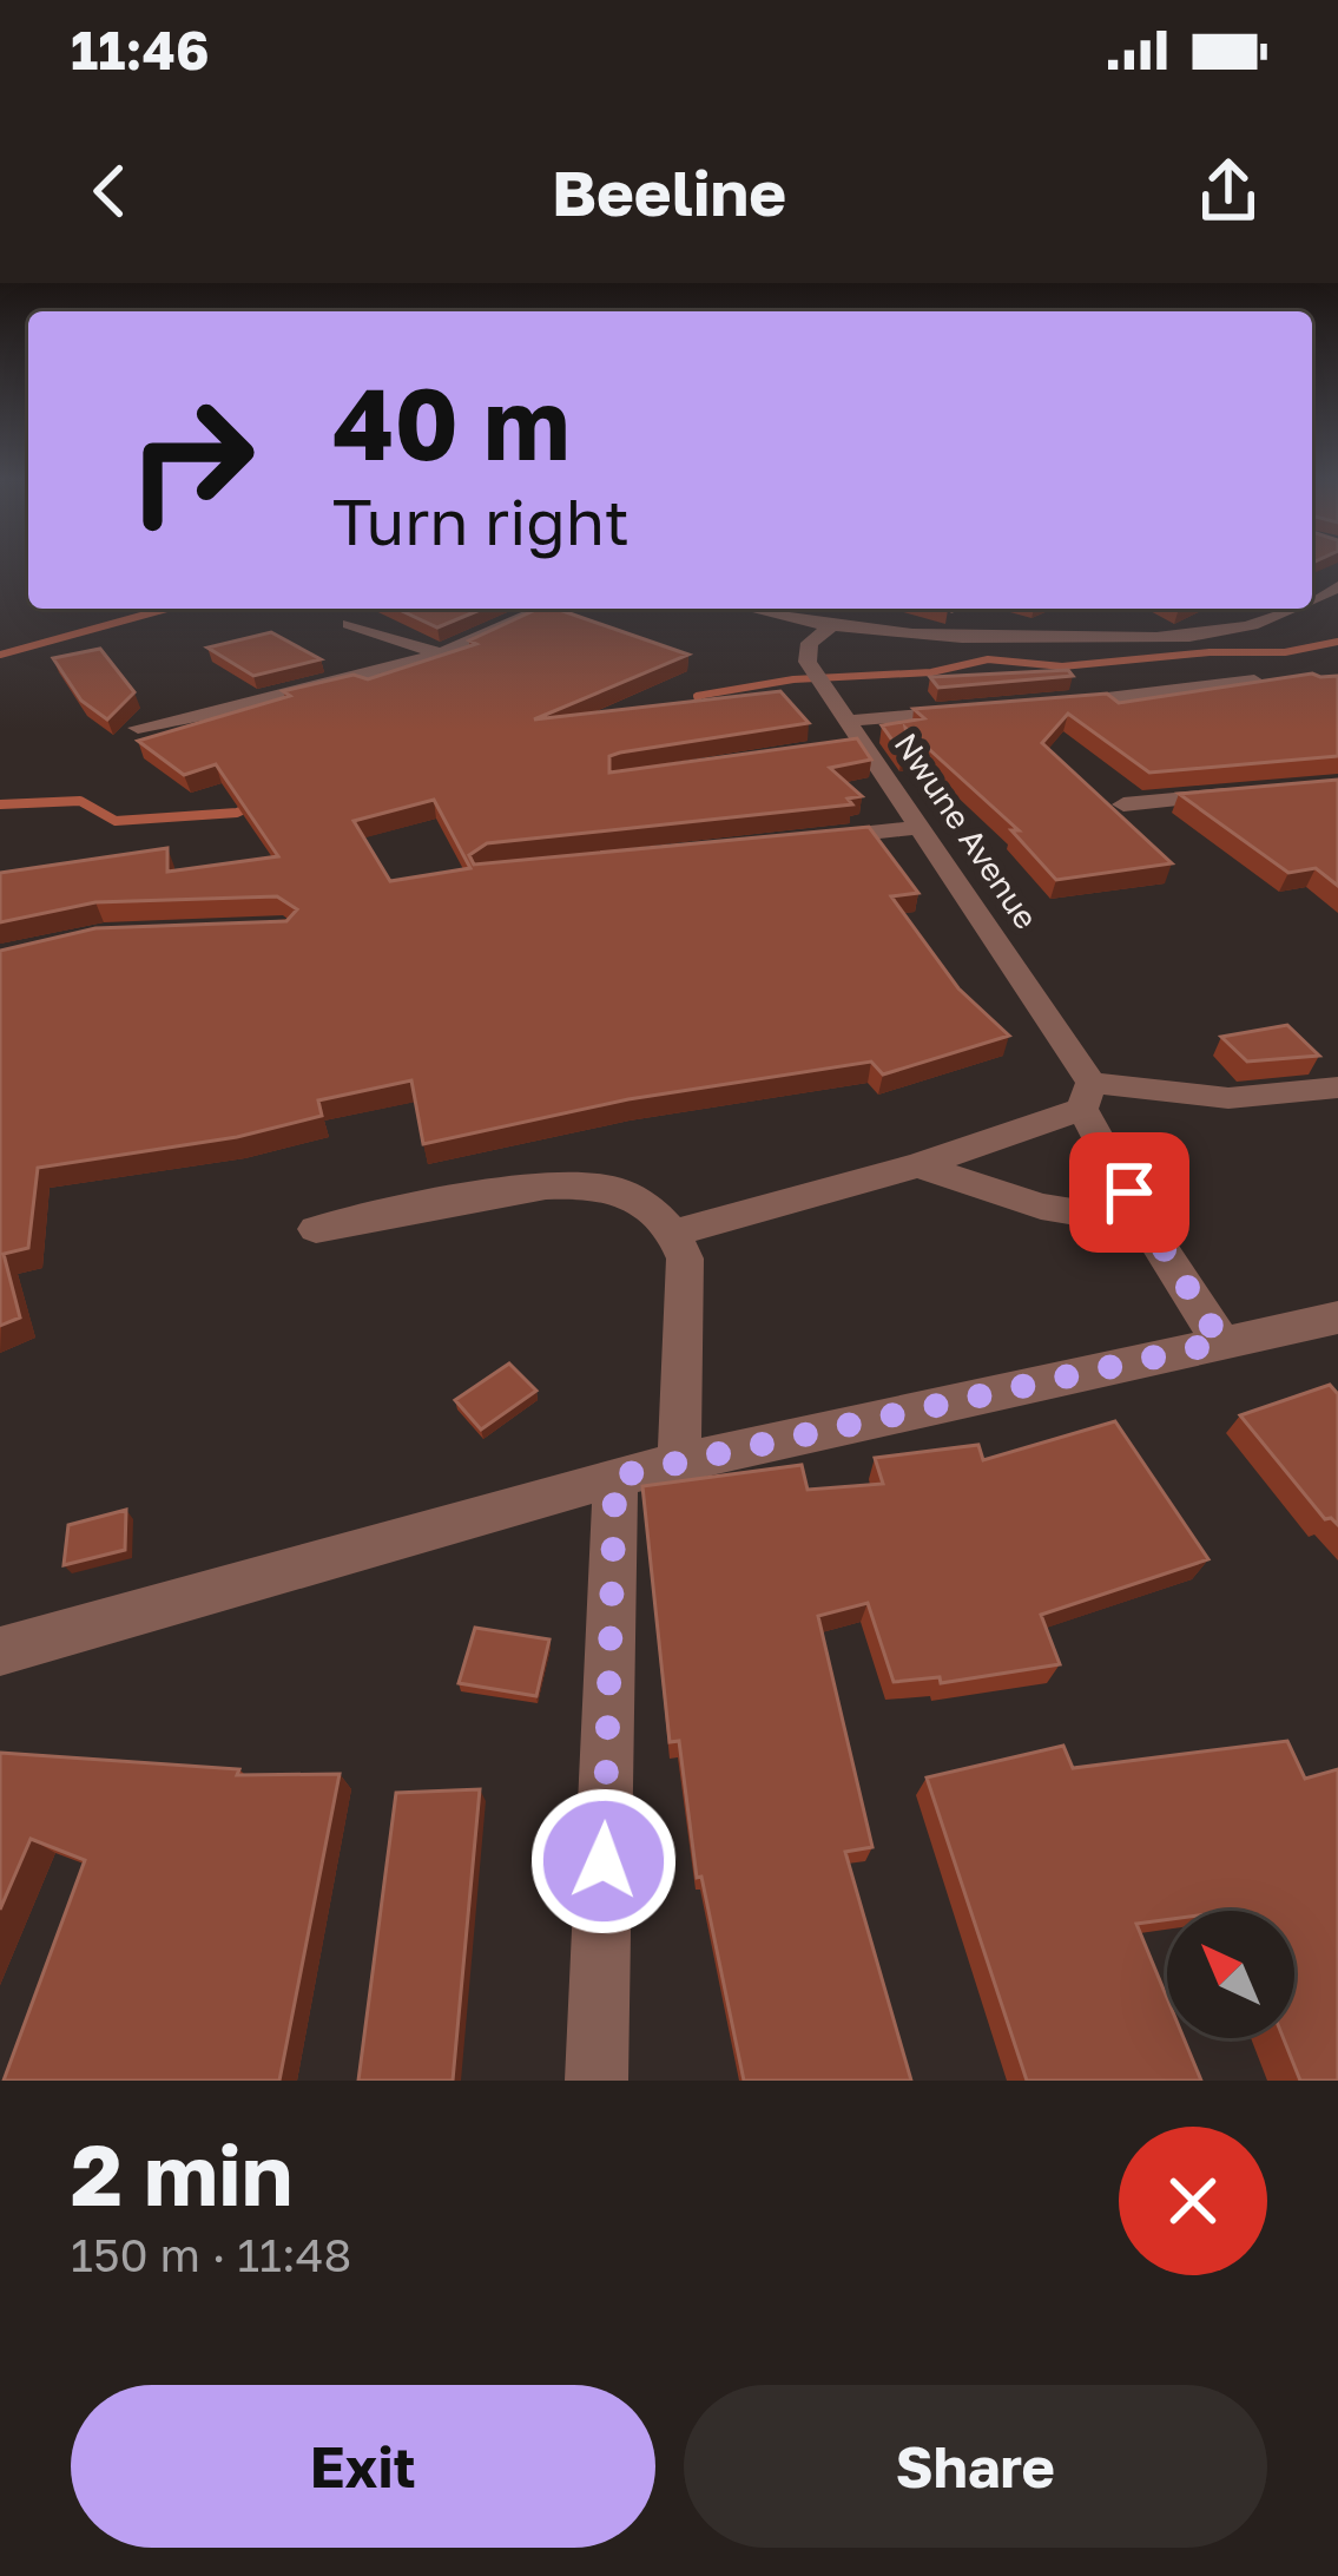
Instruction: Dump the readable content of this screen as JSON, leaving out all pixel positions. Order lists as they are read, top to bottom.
{
  "streets": {
    "street": ["Nwune Avenue"]
  },
  "north": "top left",
  "page": {
    "status": "11:46",
    "header": "Beeline",
    "turn": ["40 m", "Turn right"],
    "heading": ["2 min", "150 m · 11:48"],
    "buttons": ["Exit", "Share"]
  }
}
